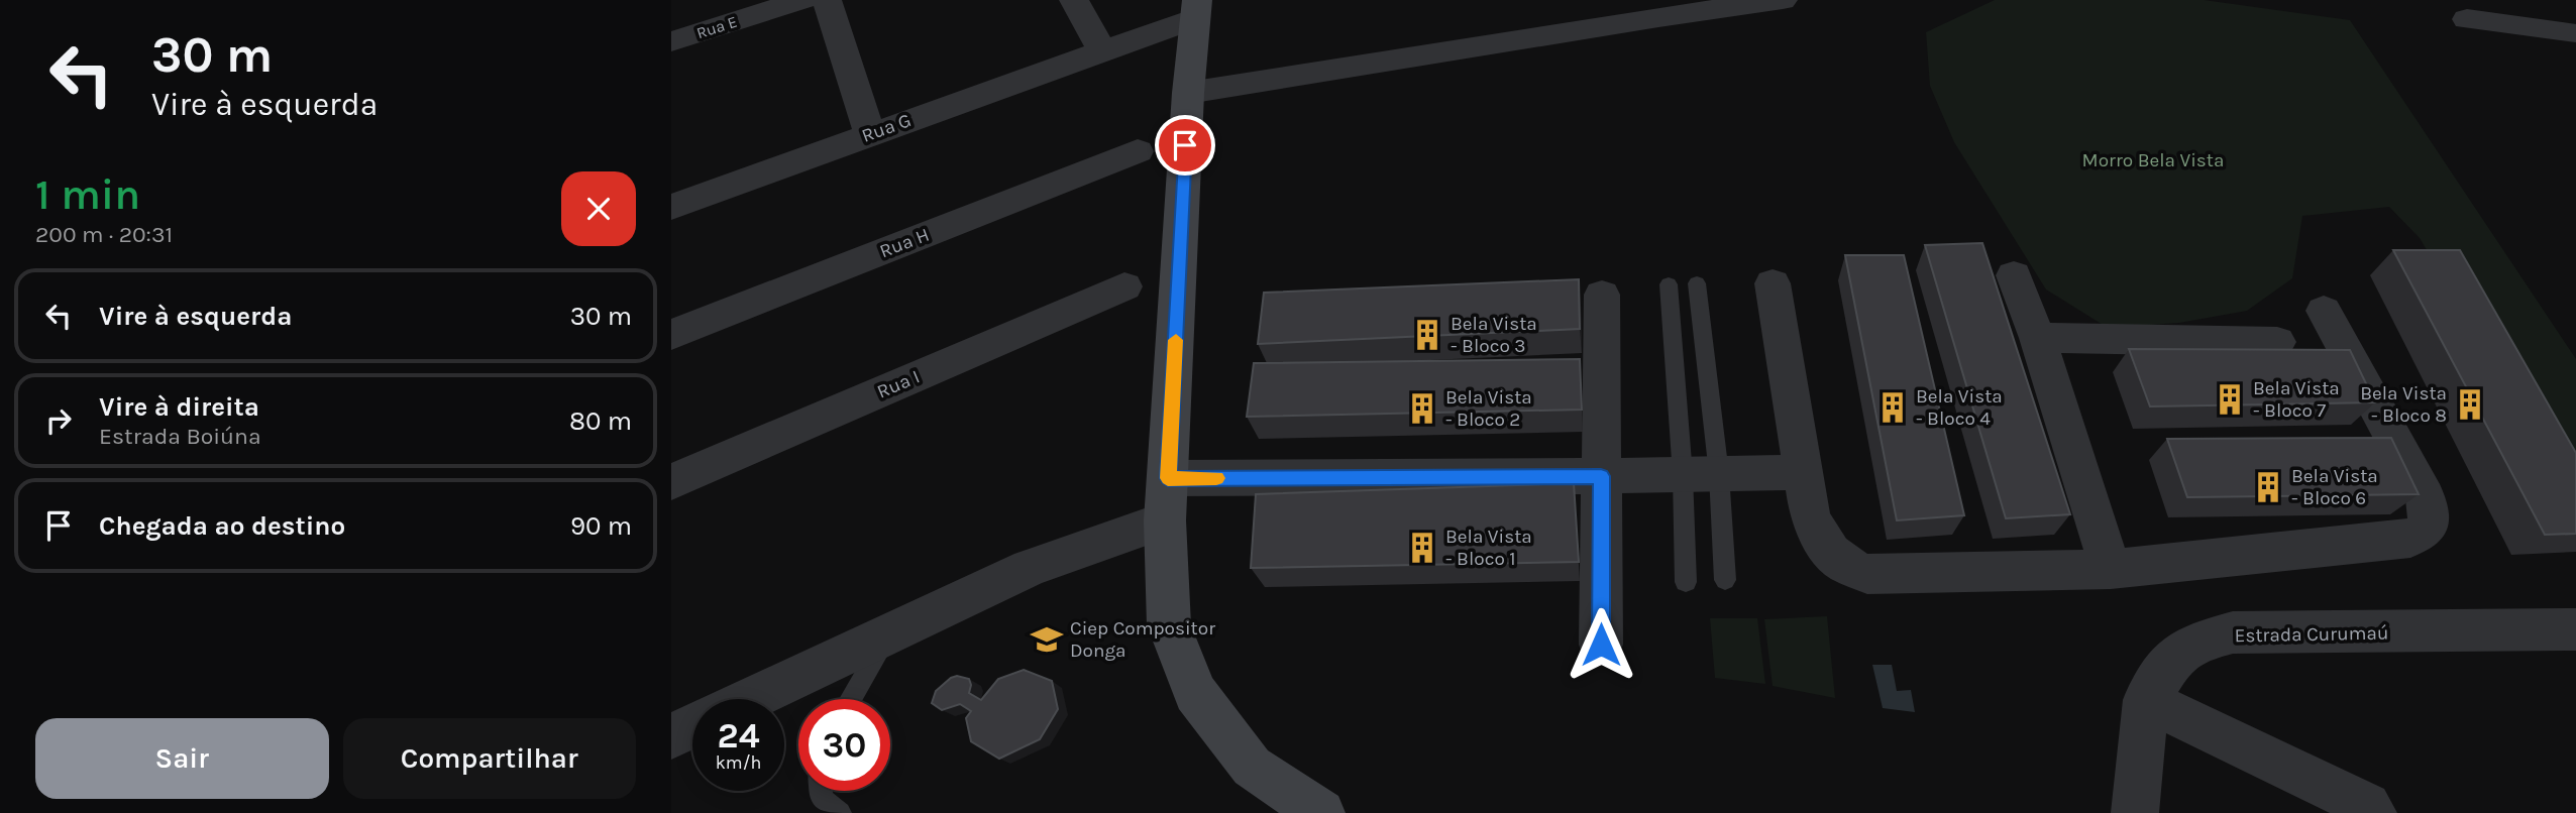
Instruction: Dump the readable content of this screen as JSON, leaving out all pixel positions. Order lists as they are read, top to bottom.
{
  "streets": {
    "street": [
      "Rua E",
      "Rua G",
      "Rua H",
      "Rua I",
      "Estrada Curumaú"
    ]
  },
  "parks": ["Morro Bela Vista"],
  "places": {
    "building": [
      "Bela Vista - Bloco 3",
      "Bela Vista - Bloco 7",
      "Bela Vista - Bloco 8",
      "Bela Vista - Bloco 4",
      "Bela Vista - Bloco 2",
      "Bela Vista - Bloco 6",
      "Bela Vista - Bloco 1"
    ],
    "school or university": ["Ciep Compositor Donga"]
  },
  "page": {
    "turn": ["30 m", "Vire à esquerda"],
    "heading": ["1 min", "200 m · 20:31"],
    "list": [
      {
        "name": "Vire à esquerda",
        "value": "30 m"
      },
      {
        "name": "Vire à direita",
        "note": "Estrada Boiúna",
        "value": "80 m"
      },
      {
        "name": "Chegada ao destino",
        "value": "90 m"
      }
    ],
    "speed": "24 km/h",
    "limit": "30",
    "buttons": ["Sair", "Compartilhar"]
  }
}
